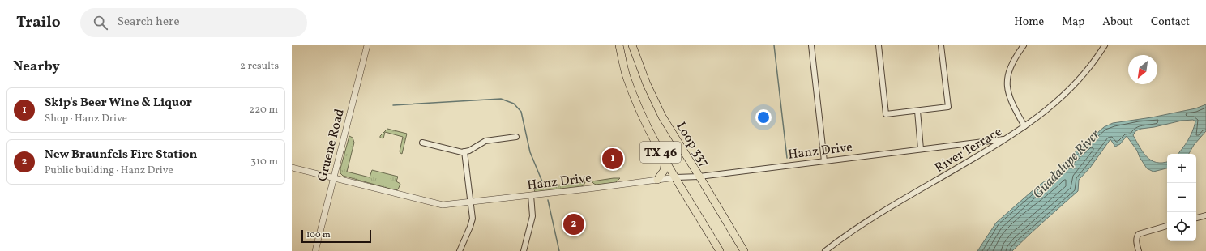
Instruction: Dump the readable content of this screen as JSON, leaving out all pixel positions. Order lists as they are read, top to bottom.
{
  "streets": {
    "main road": ["Loop 337", "TX 46"],
    "street": ["Gruene Road", "River Terrace", "Hanz Drive"]
  },
  "crossings": [
    ["Loop 337", "Hanz Drive"],
    ["Gruene Road", "Hanz Drive"],
    ["River Terrace", "Hanz Drive"],
    ["Hanz Drive", "TX 46"]
  ],
  "water": ["Guadalupe River"],
  "scale_bar": "100 m",
  "north": "bottom left",
  "page": {
    "header": "Trailo",
    "search": "Search here",
    "nav": [
      "Home",
      "Map",
      "About",
      "Contact"
    ],
    "heading": ["Nearby", "2 results"],
    "list": [
      {
        "mark": "1",
        "name": "Skip's Beer Wine & Liquor",
        "note": "Shop · Hanz Drive",
        "value": "220 m"
      },
      {
        "mark": "2",
        "name": "New Braunfels Fire Station",
        "note": "Public building · Hanz Drive",
        "value": "310 m"
      }
    ],
    "pins": ["1", "2"],
    "map_buttons": ["+", "−"],
    "scale": "100 m"
  }
}
